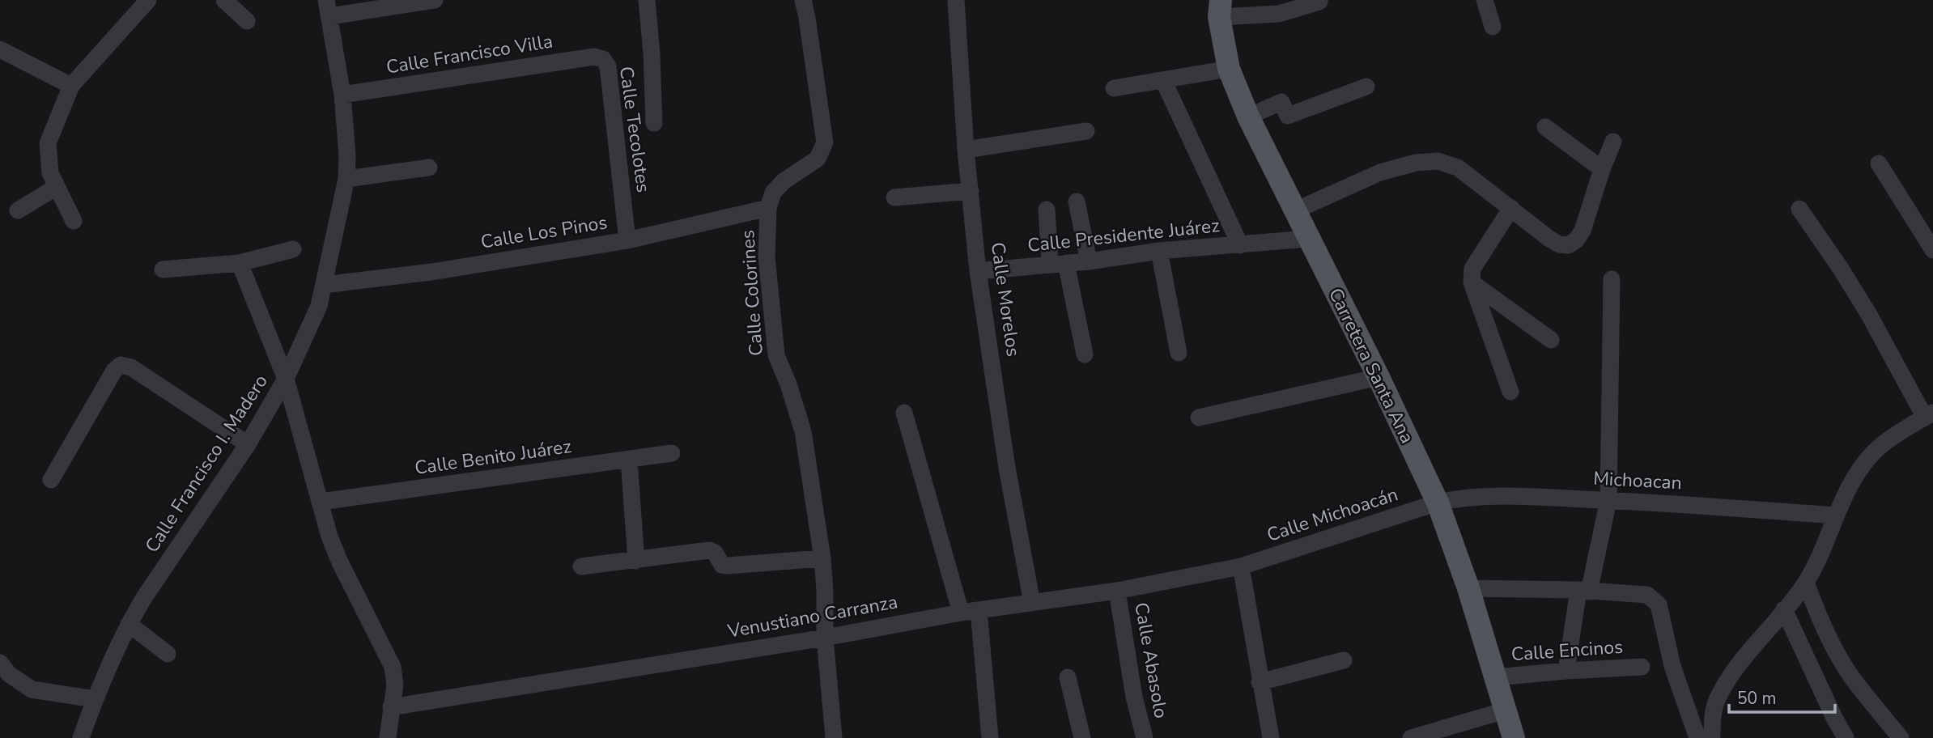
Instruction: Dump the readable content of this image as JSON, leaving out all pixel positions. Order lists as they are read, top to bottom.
{
  "streets": {
    "main road": ["Carretera Santa Ana"],
    "street": [
      "Calle Francisco Villa",
      "Calle Tecolotes",
      "Calle Los Pinos",
      "Calle Presidente Juárez",
      "Calle Colorines",
      "Calle Morelos",
      "Calle Benito Juárez",
      "Calle Francisco I. Madero",
      "Michoacan",
      "Calle Michoacán",
      "Venustiano Carranza",
      "Calle Encinos",
      "Calle Abasolo"
    ]
  },
  "crossings": [
    ["Calle Francisco Villa", "Calle Tecolotes"],
    ["Calle Francisco Villa", "Calle Francisco I. Madero"],
    ["Calle Tecolotes", "Calle Los Pinos"],
    ["Calle Los Pinos", "Calle Colorines"],
    ["Calle Los Pinos", "Calle Francisco I. Madero"],
    ["Calle Presidente Juárez", "Calle Morelos"],
    ["Calle Presidente Juárez", "Carretera Santa Ana"],
    ["Calle Colorines", "Venustiano Carranza"],
    ["Calle Morelos", "Venustiano Carranza"],
    ["Carretera Santa Ana", "Michoacan"],
    ["Carretera Santa Ana", "Calle Michoacán"],
    ["Carretera Santa Ana", "Calle Encinos"],
    ["Michoacan", "Calle Michoacán"],
    ["Calle Michoacán", "Venustiano Carranza"],
    ["Venustiano Carranza", "Calle Abasolo"]
  ],
  "scale_bar": "50 m"
}
